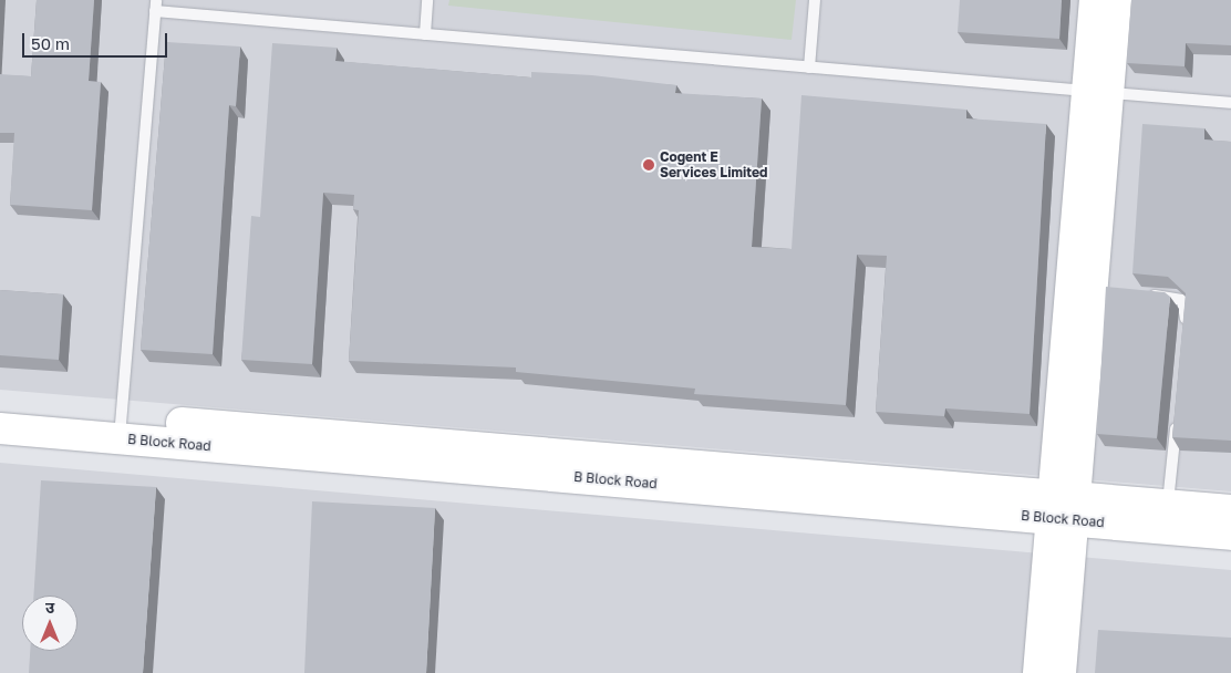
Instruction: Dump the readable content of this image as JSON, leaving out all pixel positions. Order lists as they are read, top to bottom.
{
  "streets": {
    "street": ["B Block Road"]
  },
  "places": ["Cogent E Services Limited"],
  "scale_bar": "50 m",
  "north": "top"
}
